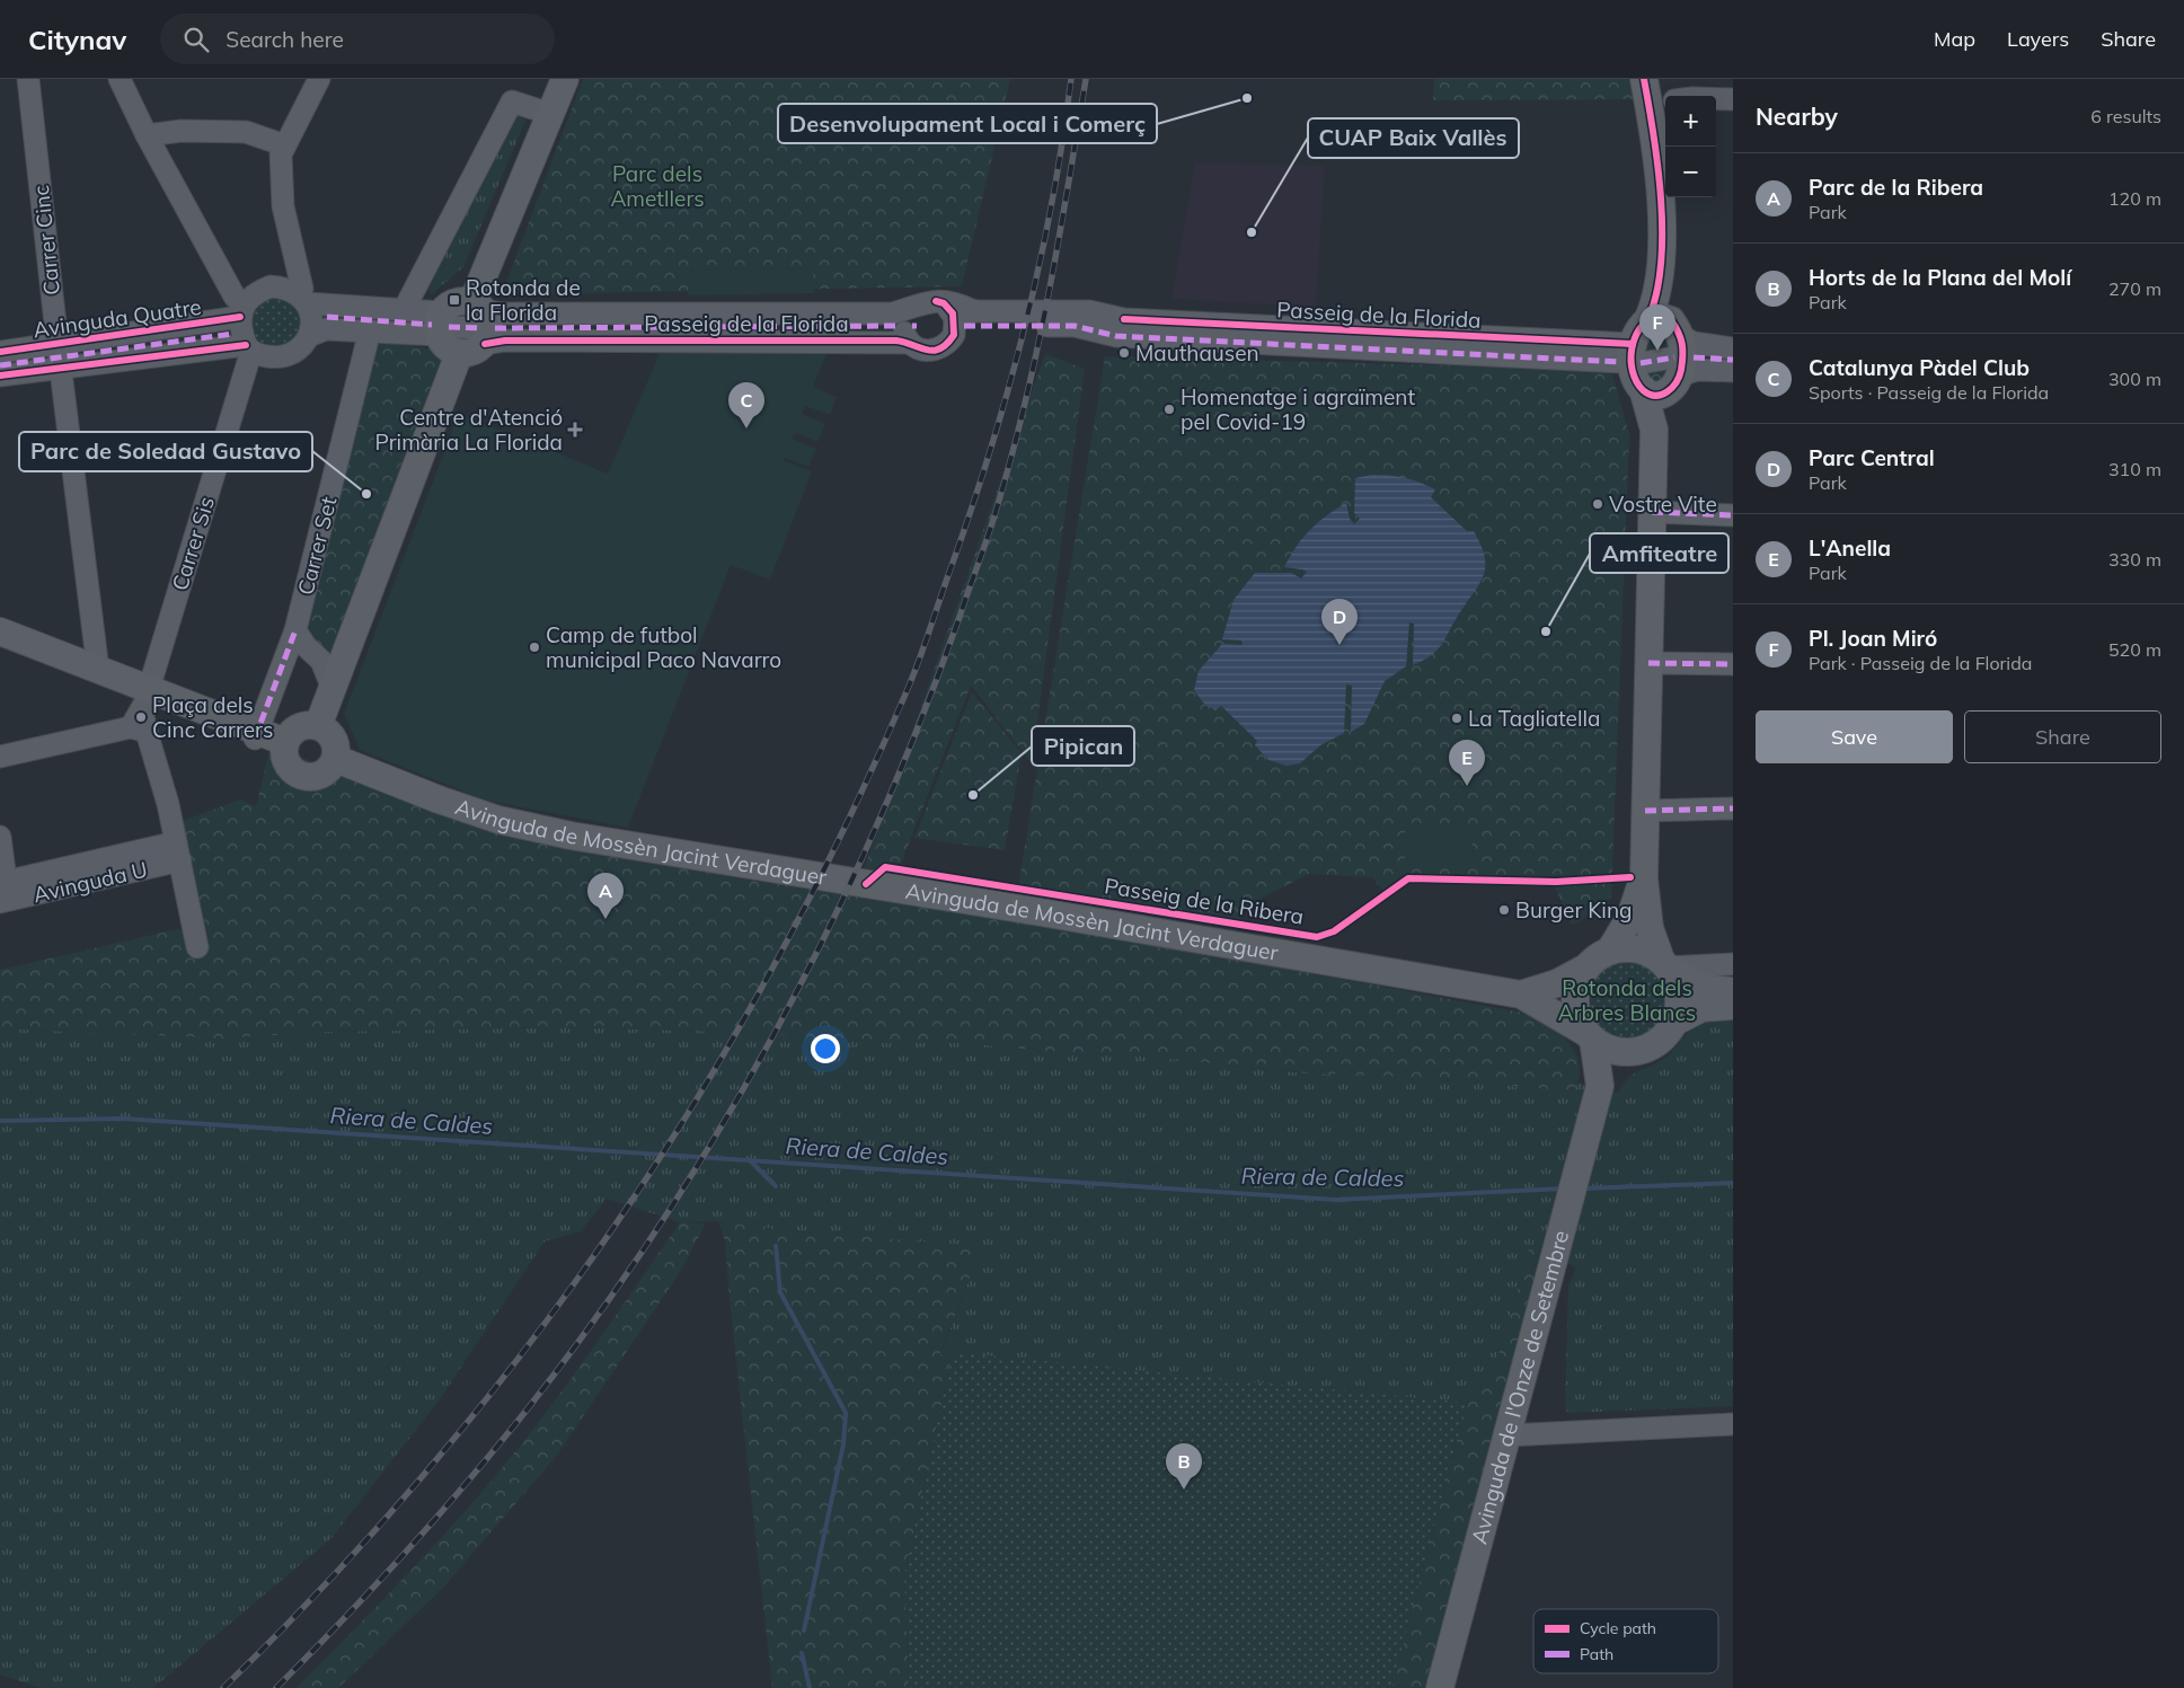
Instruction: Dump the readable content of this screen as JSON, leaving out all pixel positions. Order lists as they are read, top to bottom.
{
  "streets": {
    "main road": ["Avinguda de Mossèn Jacint Verdaguer", "Avinguda de l'Onze de Setembre"],
    "street": [
      "Carrer Cinc",
      "Passeig de la Florida",
      "Avinguda Quatre",
      "Carrer Sis",
      "Carrer Set",
      "Avinguda U"
    ],
    "cycle path": ["Passeig de la Ribera"]
  },
  "crossings": [
    ["Carrer Cinc", "Avinguda Quatre"],
    ["Avinguda Quatre", "Carrer Sis"],
    ["Avinguda de Mossèn Jacint Verdaguer", "Avinguda de l'Onze de Setembre"]
  ],
  "water": ["Riera de Caldes"],
  "parks": ["Parc dels Ametllers", "Rotonda dels Arbres Blancs"],
  "places": {
    "other": [
      "Desenvolupament Local i Comerç",
      "CUAP Baix Vallès",
      "Mauthausen",
      "Homenatge i agraïment pel Covid-19",
      "Parc de Soledad Gustavo",
      "Vostre Vite",
      "Amfiteatre",
      "Camp de futbol municipal Paco Navarro",
      "Plaça dels Cinc Carrers",
      "La Tagliatella",
      "Pipican",
      "Burger King"
    ],
    "transit": ["Rotonda de la Florida"],
    "health": ["Centre d'Atenció Primària La Florida"]
  },
  "legend": ["Cycle path", "Path"],
  "page": {
    "header": "Citynav",
    "search": "Search here",
    "nav": ["Map", "Layers", "Share"],
    "heading": ["Nearby", "6 results"],
    "map_buttons": ["+", "−"],
    "list": [
      {
        "mark": "A",
        "name": "Parc de la Ribera",
        "note": "Park",
        "value": "120 m"
      },
      {
        "mark": "B",
        "name": "Horts de la Plana del Molí",
        "note": "Park",
        "value": "270 m"
      },
      {
        "mark": "C",
        "name": "Catalunya Pàdel Club",
        "note": "Sports · Passeig de la Florida",
        "value": "300 m"
      },
      {
        "mark": "D",
        "name": "Parc Central",
        "note": "Park",
        "value": "310 m"
      },
      {
        "mark": "E",
        "name": "L'Anella",
        "note": "Park",
        "value": "330 m"
      },
      {
        "mark": "F",
        "name": "Pl. Joan Miró",
        "note": "Park · Passeig de la Florida",
        "value": "520 m"
      }
    ],
    "pins": [
      "F",
      "C",
      "D",
      "E",
      "A",
      "B"
    ],
    "buttons": ["Save", "Share"]
  }
}
